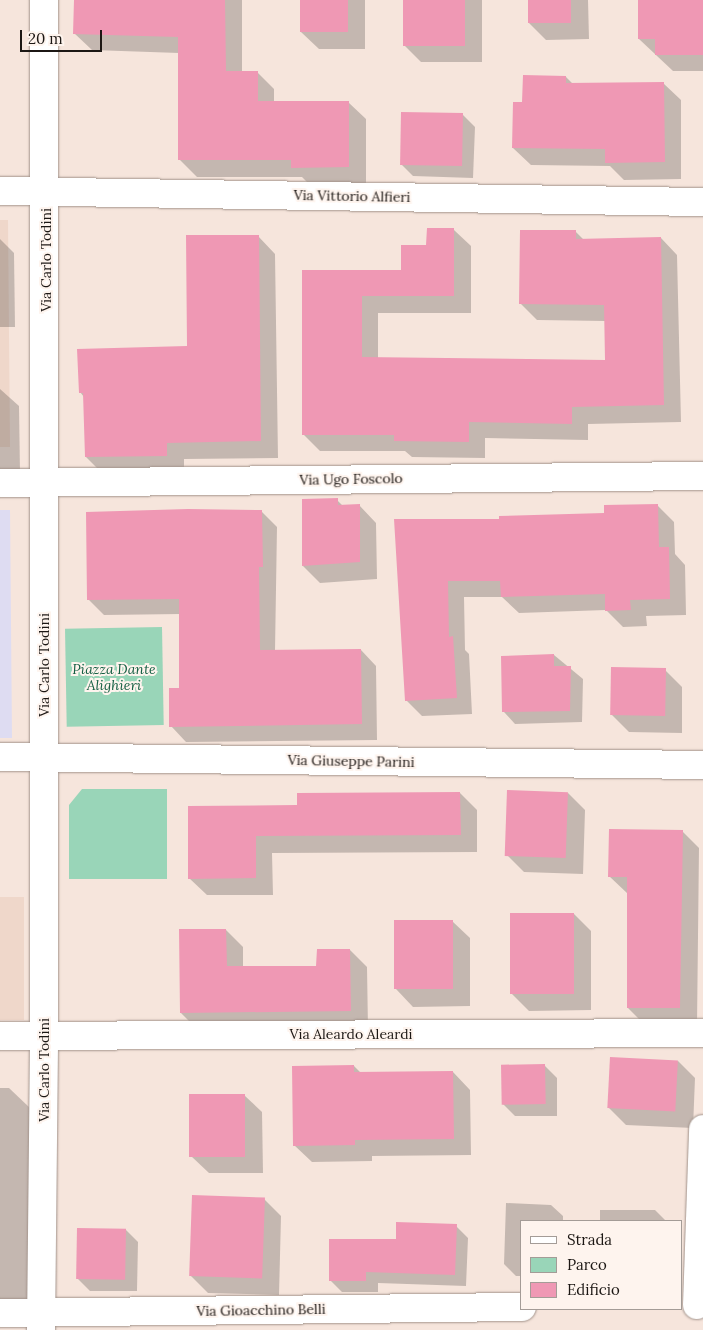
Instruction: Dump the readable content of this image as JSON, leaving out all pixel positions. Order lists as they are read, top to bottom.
{
  "streets": {
    "street": [
      "Via Vittorio Alfieri",
      "Via Carlo Todini",
      "Via Ugo Foscolo",
      "Via Giuseppe Parini",
      "Via Aleardo Aleardi",
      "Via Gioacchino Belli"
    ]
  },
  "crossings": [
    ["Via Vittorio Alfieri", "Via Carlo Todini"],
    ["Via Carlo Todini", "Via Ugo Foscolo"],
    ["Via Carlo Todini", "Via Giuseppe Parini"],
    ["Via Carlo Todini", "Via Aleardo Aleardi"],
    ["Via Carlo Todini", "Via Gioacchino Belli"]
  ],
  "parks": ["Piazza Dante Alighieri"],
  "legend": ["Strada", "Parco", "Edificio"],
  "scale_bar": "20 m"
}
